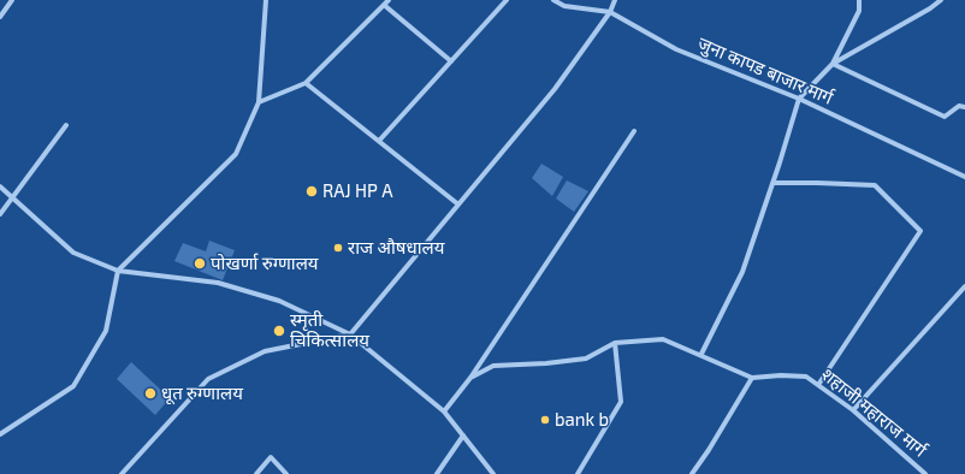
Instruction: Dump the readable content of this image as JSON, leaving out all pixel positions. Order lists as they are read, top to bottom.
{
  "streets": {
    "street": ["जुना कापड बाजार मार्ग", "शहाजी महाराज मार्ग"]
  },
  "places": [
    "RAJ HP A",
    "राज औषधालय",
    "पोखर्णा रुग्णालय",
    "स्मृती चिकित्सालय",
    "धूत रुग्णालय",
    "bank b"
  ]
}
